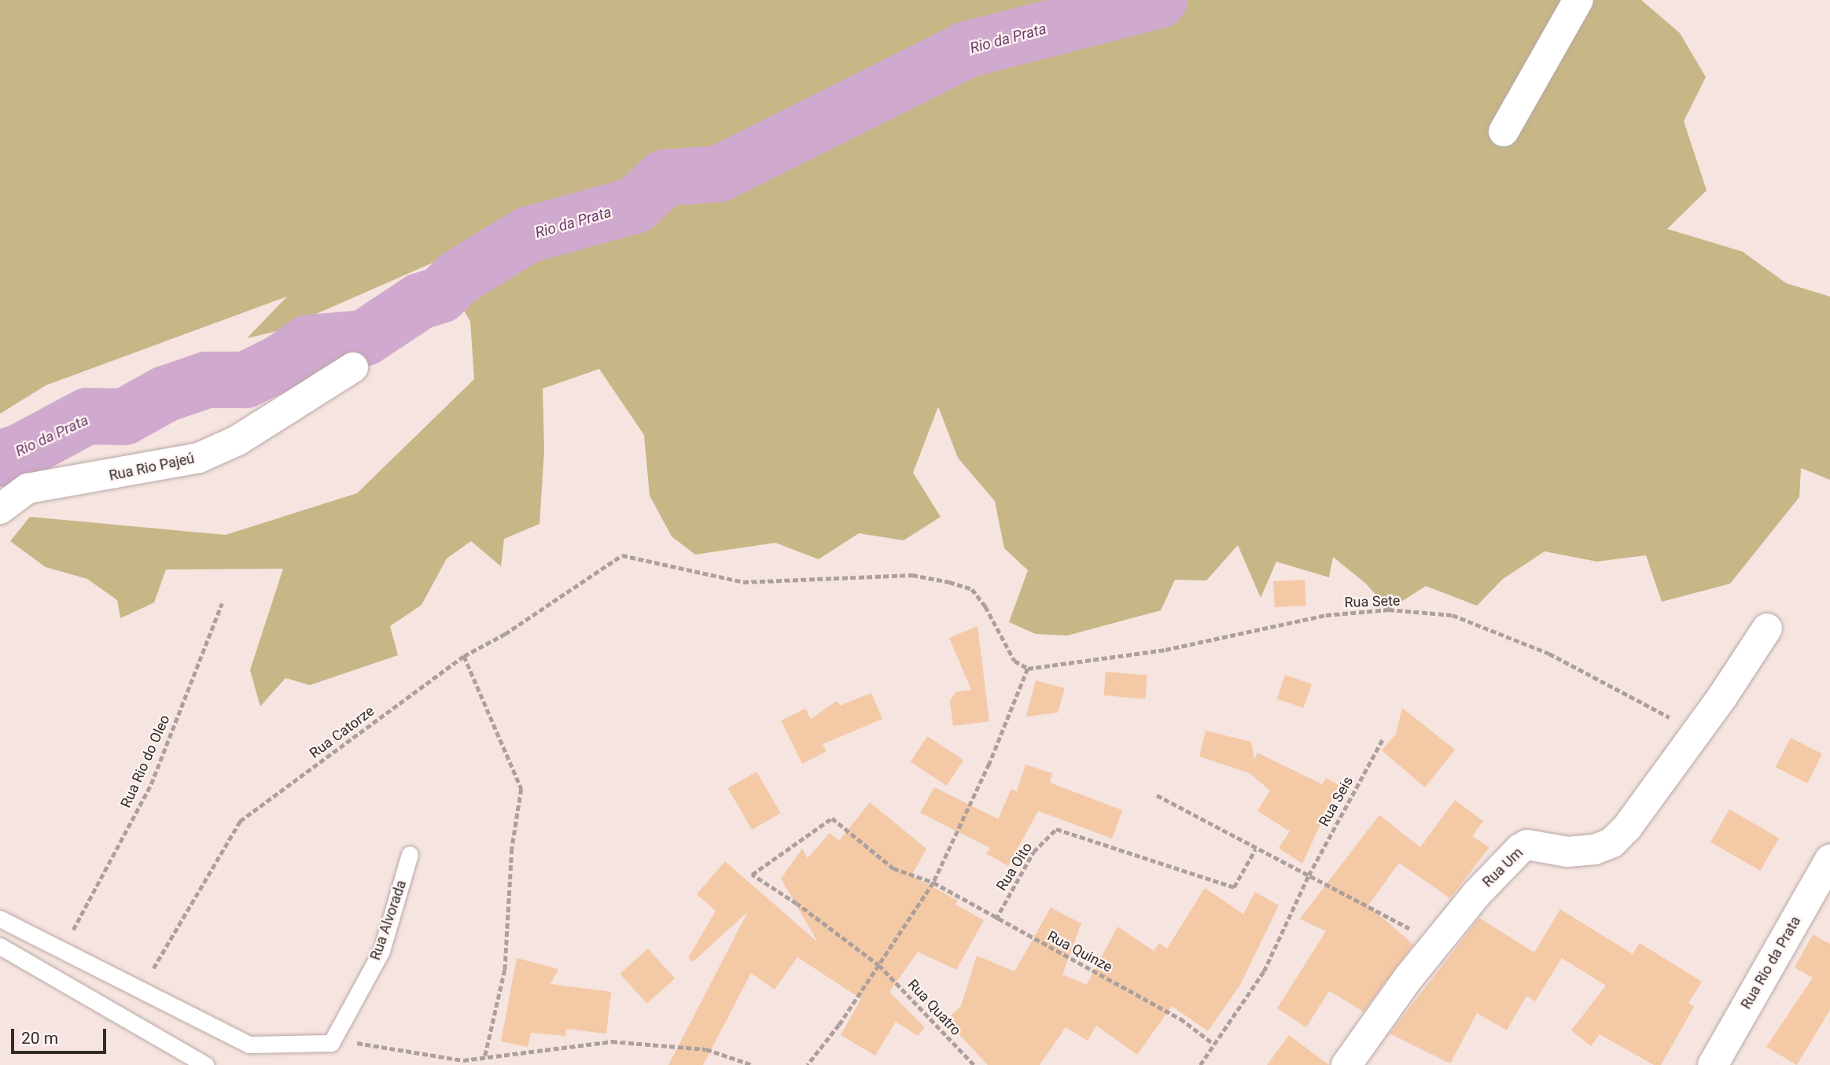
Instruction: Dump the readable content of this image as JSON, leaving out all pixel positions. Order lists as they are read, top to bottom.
{
  "streets": {
    "street": ["Rua Rio Pajeú", "Rua Um", "Rua Rio da Prata"],
    "lane": ["Rua Alvorada"],
    "path": [
      "Rua Sete",
      "Rua Catorze",
      "Rua Rio do Oleo",
      "Rua Seis",
      "Rua Oito",
      "Rua Quinze",
      "Rua Quatro"
    ]
  },
  "crossings": [
    ["Rua Sete", "Rua Catorze"],
    ["Rua Sete", "Rua Um"],
    ["Rua Oito", "Rua Quinze"],
    ["Rua Quinze", "Rua Quatro"]
  ],
  "water": ["Rio da Prata"],
  "scale_bar": "20 m"
}
